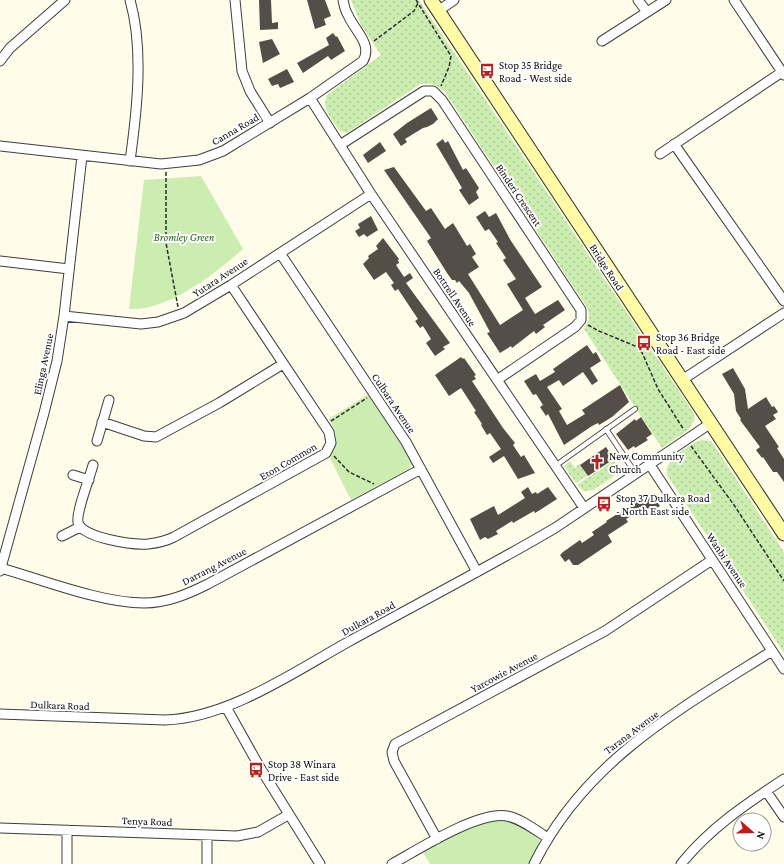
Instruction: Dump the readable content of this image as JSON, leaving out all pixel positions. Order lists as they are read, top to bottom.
{
  "streets": {
    "main road": ["Bridge Road"],
    "street": [
      "Canna Road",
      "Binderi Crescent",
      "Yutara Avenue",
      "Bottrell Avenue",
      "Elinga Avenue",
      "Culbara Avenue",
      "Eton Common",
      "Wanbi Avenue",
      "Darrang Avenue",
      "Dulkara Road",
      "Yarcowie Avenue",
      "Tarana Avenue",
      "Tenya Road"
    ]
  },
  "crossings": [
    ["Canna Road", "Bottrell Avenue"],
    ["Canna Road", "Elinga Avenue"],
    ["Bridge Road", "Dulkara Road"],
    ["Yutara Avenue", "Bottrell Avenue"],
    ["Yutara Avenue", "Elinga Avenue"],
    ["Yutara Avenue", "Culbara Avenue"],
    ["Yutara Avenue", "Eton Common"],
    ["Bottrell Avenue", "Dulkara Road"],
    ["Elinga Avenue", "Darrang Avenue"],
    ["Culbara Avenue", "Darrang Avenue"],
    ["Culbara Avenue", "Dulkara Road"],
    ["Wanbi Avenue", "Dulkara Road"],
    ["Wanbi Avenue", "Yarcowie Avenue"],
    ["Wanbi Avenue", "Tarana Avenue"]
  ],
  "parks": ["Bromley Green"],
  "places": {
    "bus stop": [
      "Stop 35 Bridge Road - West side",
      "Stop 36 Bridge Road - East side",
      "Stop 37 Dulkara Road - North East side",
      "Stop 38 Winara Drive - East side"
    ],
    "church": ["New Community Church"]
  },
  "north": "right"
}
